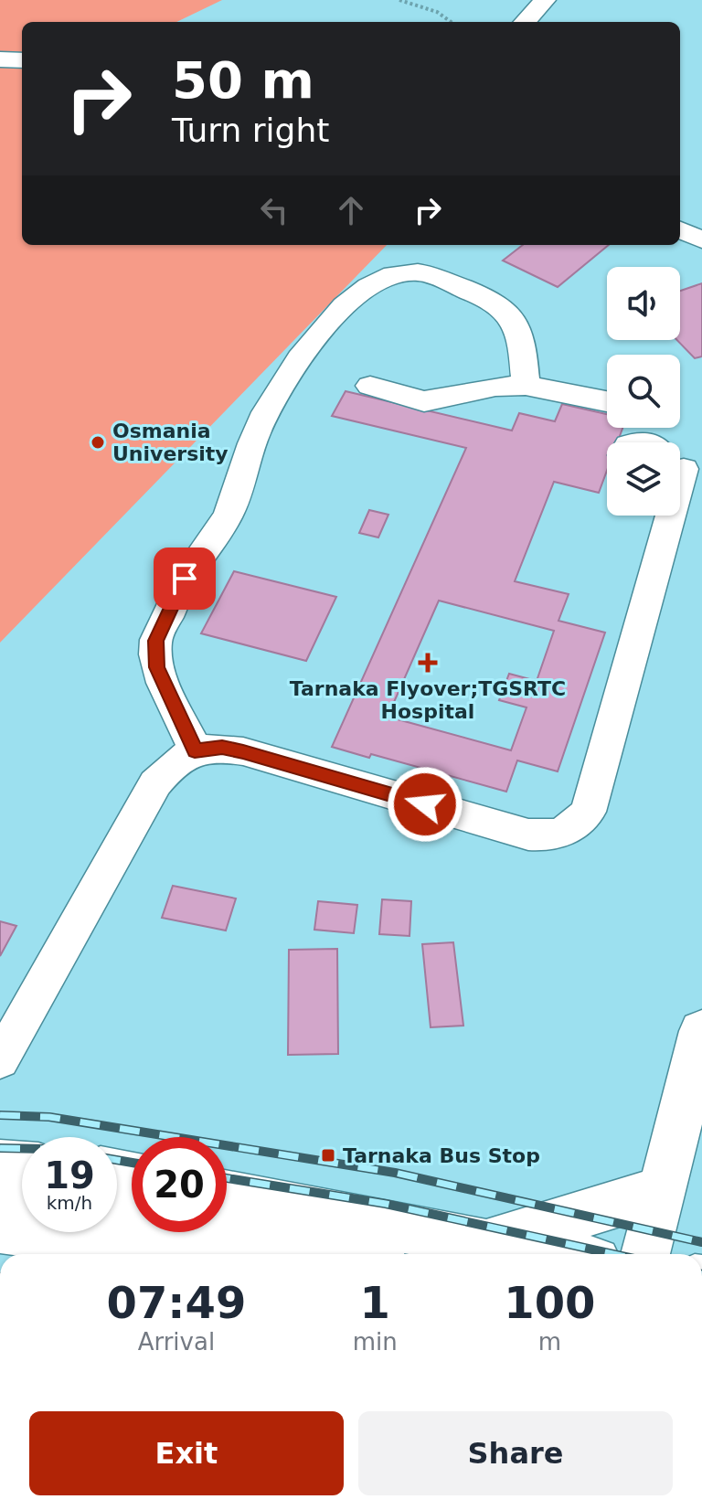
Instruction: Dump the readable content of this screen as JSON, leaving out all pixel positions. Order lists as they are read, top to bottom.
{
  "places": {
    "other": ["Osmania University"],
    "health": ["Tarnaka Flyover;TGSRTC Hospital"],
    "transit": ["Tarnaka Bus Stop"]
  },
  "page": {
    "turn": ["50 m", "Turn right"],
    "speed": "19 km/h",
    "limit": "20",
    "eta": [
      "07:49",
      "Arrival",
      "1",
      "min",
      "100",
      "m"
    ],
    "buttons": ["Exit", "Share"]
  }
}
